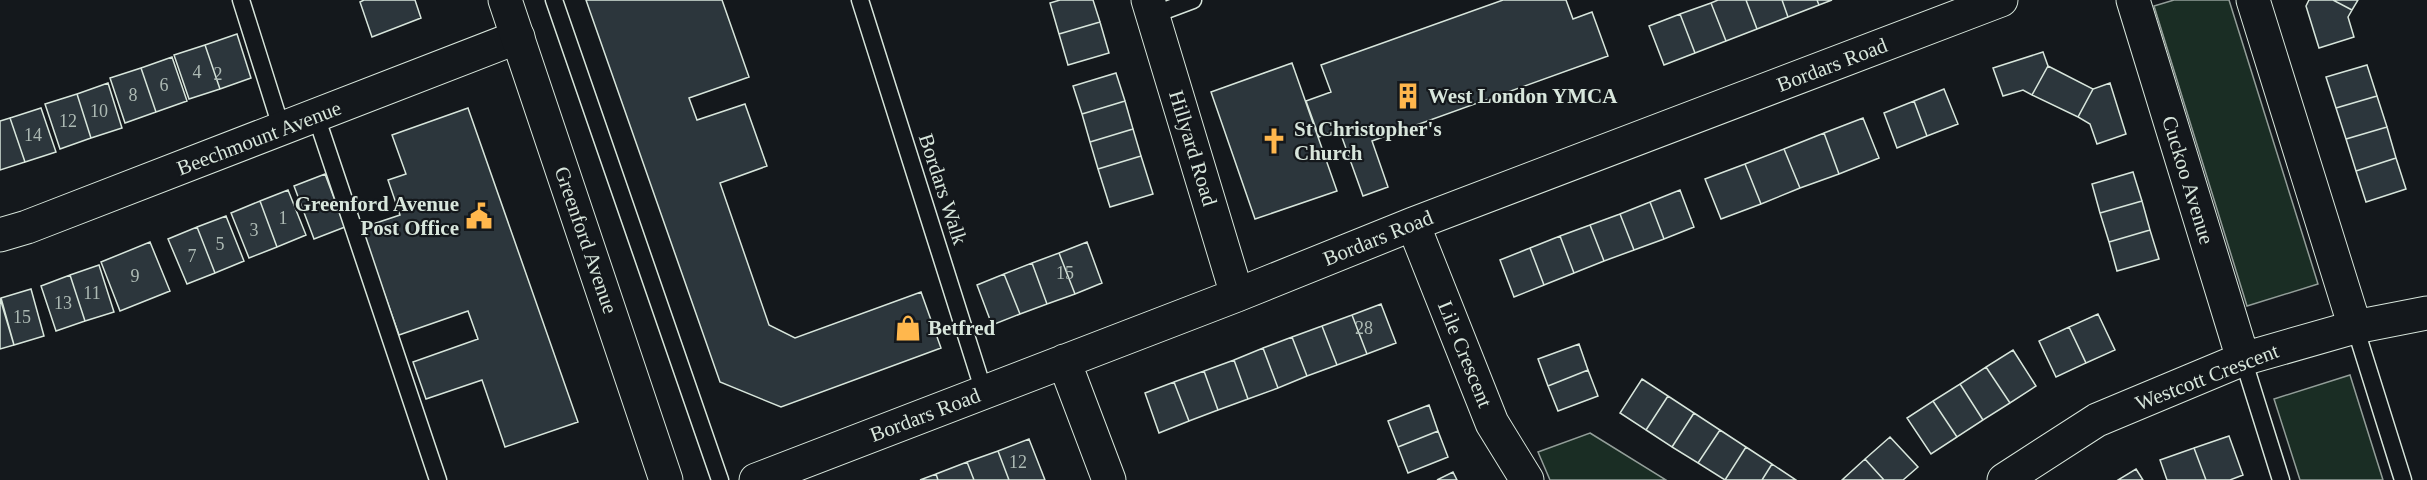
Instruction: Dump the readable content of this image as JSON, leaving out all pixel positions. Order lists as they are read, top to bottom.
{
  "streets": {
    "street": [
      "Bordars Road",
      "Beechmount Avenue",
      "Hillyard Road",
      "Cuckoo Avenue",
      "Greenford Avenue",
      "Lile Crescent",
      "Westcott Crescent"
    ],
    "lane": ["Bordars Walk"]
  },
  "crossings": [
    ["Bordars Road", "Hillyard Road"],
    ["Bordars Road", "Bordars Walk"],
    ["Bordars Road", "Lile Crescent"],
    ["Beechmount Avenue", "Greenford Avenue"],
    ["Cuckoo Avenue", "Westcott Crescent"]
  ],
  "places": {
    "building": ["West London YMCA"],
    "church": ["St Christopher's Church"],
    "public building": ["Greenford Avenue Post Office"],
    "shop": ["Betfred"]
  },
  "house_numbers": [
    "4",
    "2",
    "6",
    "8",
    "10",
    "12",
    "14",
    "1",
    "3",
    "5",
    "7",
    "15",
    "9",
    "11",
    "13",
    "15",
    "28",
    "12"
  ]
}
